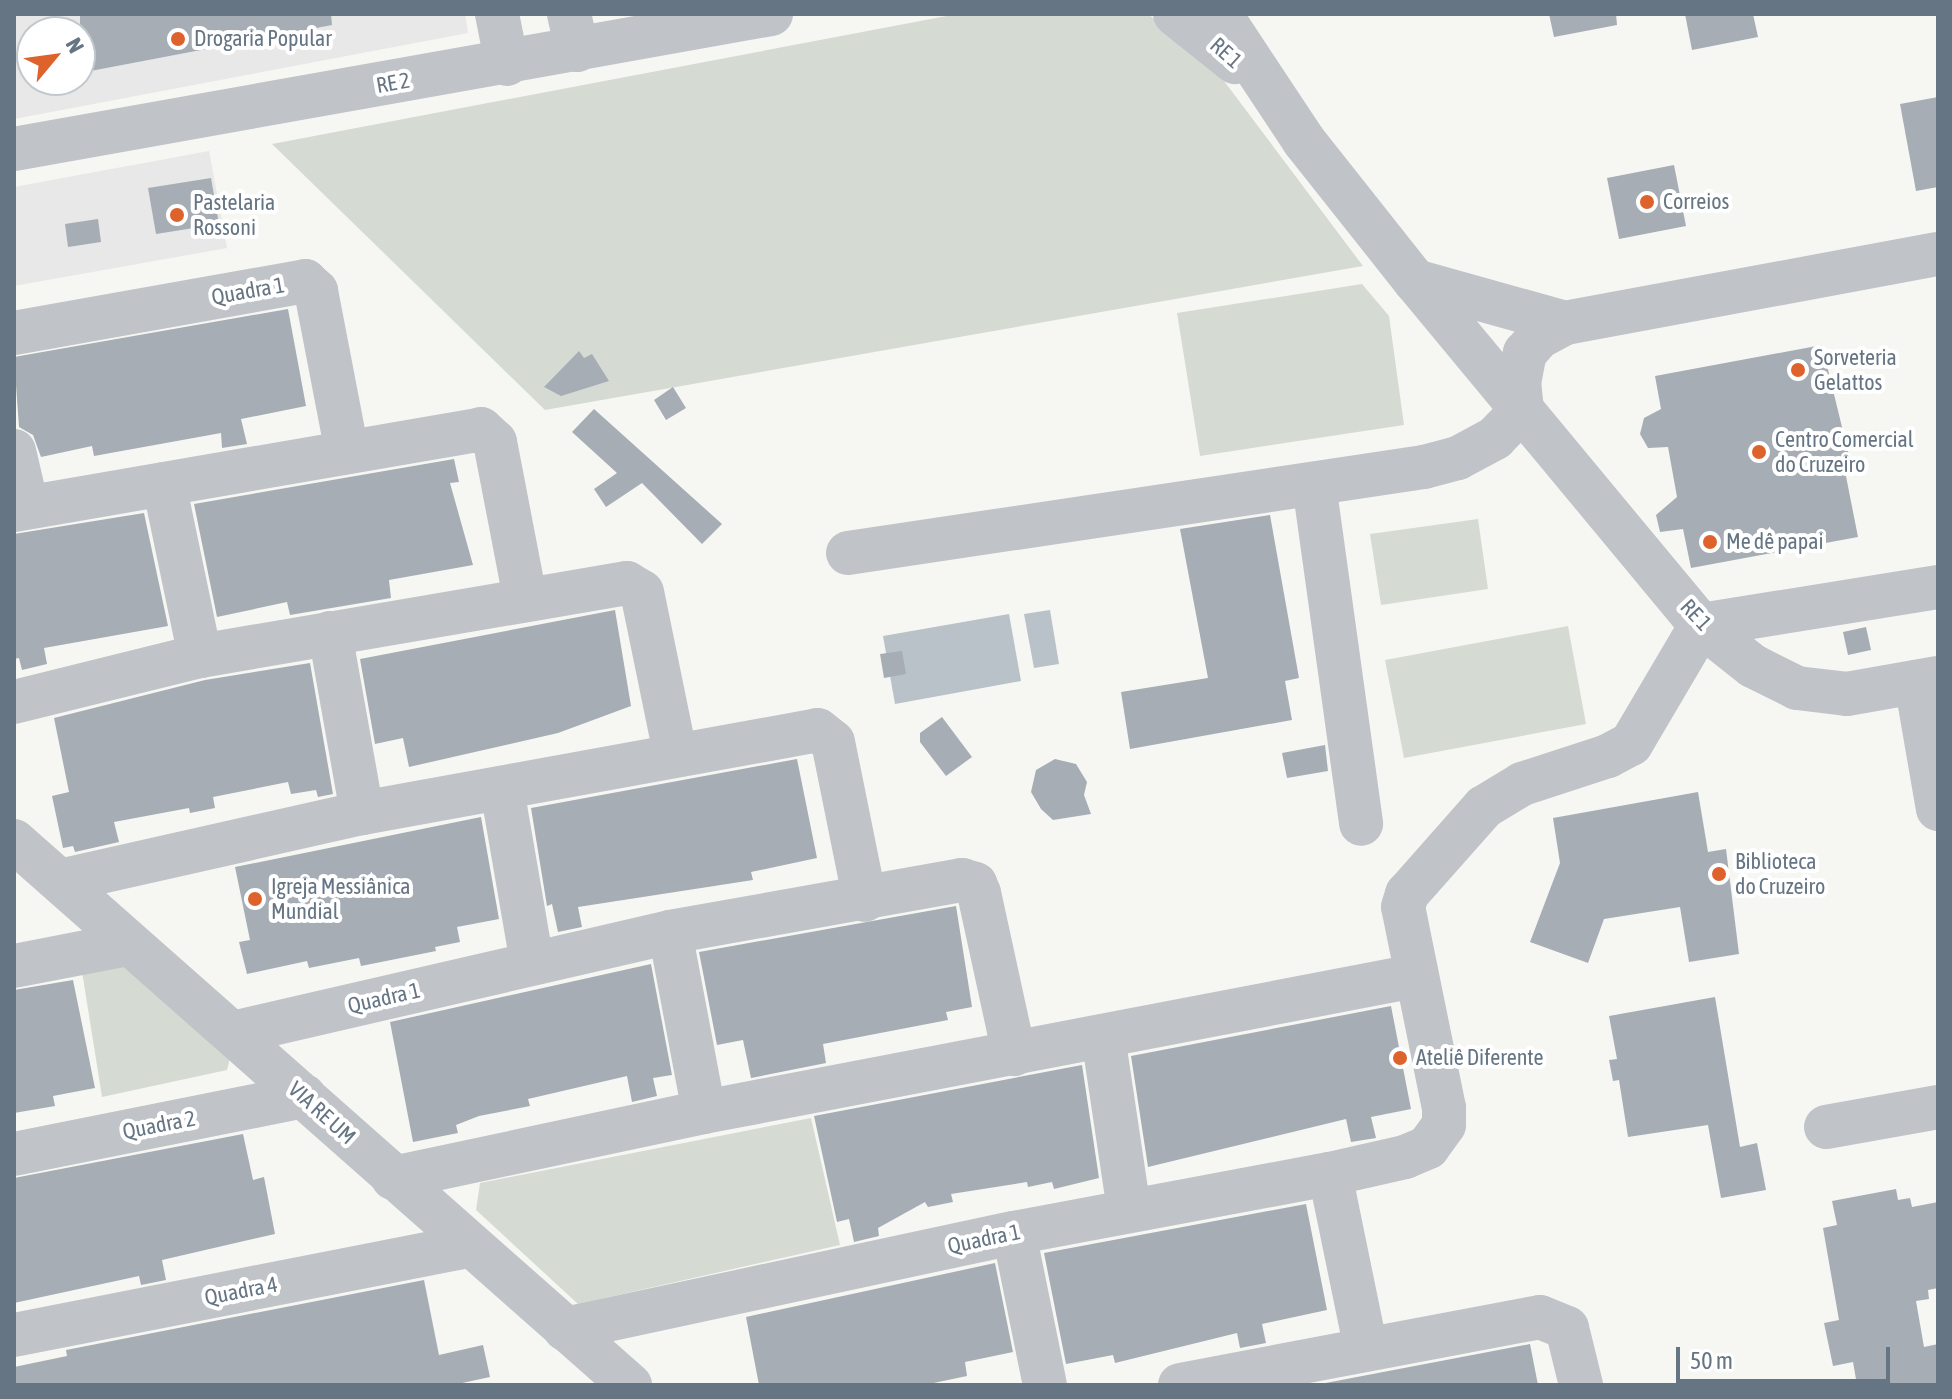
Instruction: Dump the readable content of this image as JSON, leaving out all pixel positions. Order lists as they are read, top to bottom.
{
  "streets": {
    "street": [
      "RE 1",
      "RE 2",
      "Quadra 1",
      "VIA RE UM",
      "Quadra 2",
      "Quadra 4"
    ]
  },
  "crossings": [
    ["Quadra 1", "VIA RE UM"],
    ["VIA RE UM", "Quadra 2"],
    ["VIA RE UM", "Quadra 4"]
  ],
  "places": [
    "Drogaria Popular",
    "Correios",
    "Pastelaria Rossoni",
    "Sorveteria Gelattos",
    "Centro Comercial do Cruzeiro",
    "Me dê papai",
    "Biblioteca do Cruzeiro",
    "Igreja Messiânica Mundial",
    "Ateliê Diferente"
  ],
  "scale_bar": "50 m",
  "north": "top right"
}
